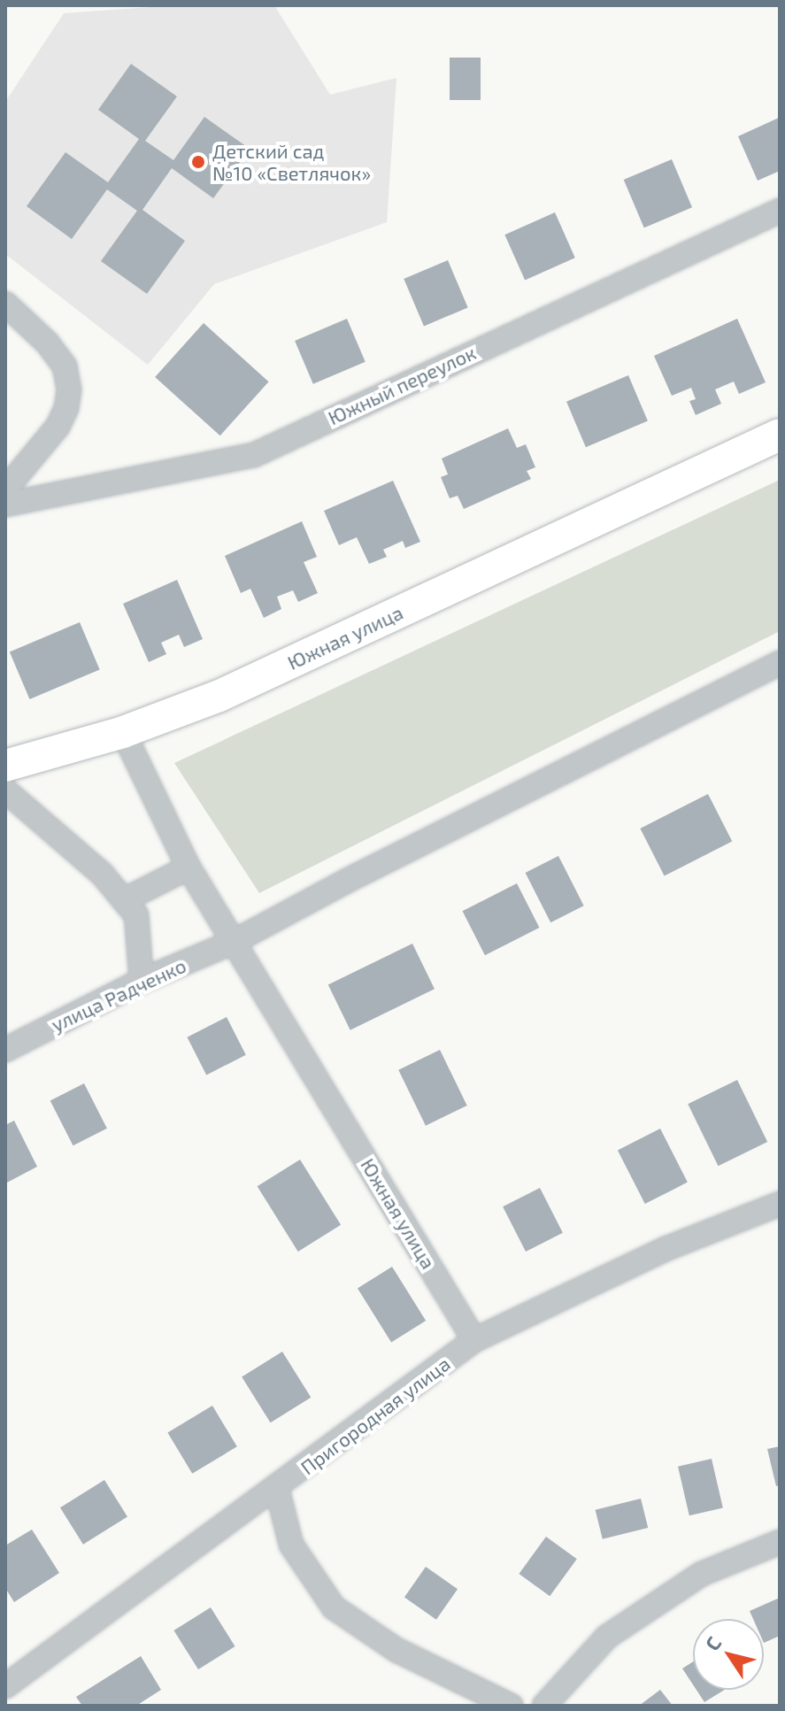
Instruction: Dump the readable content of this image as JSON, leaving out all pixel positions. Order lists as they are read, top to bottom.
{
  "streets": {
    "street": [
      "Южный переулок",
      "Южная улица",
      "улица Радченко",
      "Пригородная улица"
    ]
  },
  "crossings": [
    ["Южная улица", "улица Радченко"],
    ["Южная улица", "Пригородная улица"]
  ],
  "places": ["Детский сад №10 «Светлячок»"],
  "north": "top left"
}
